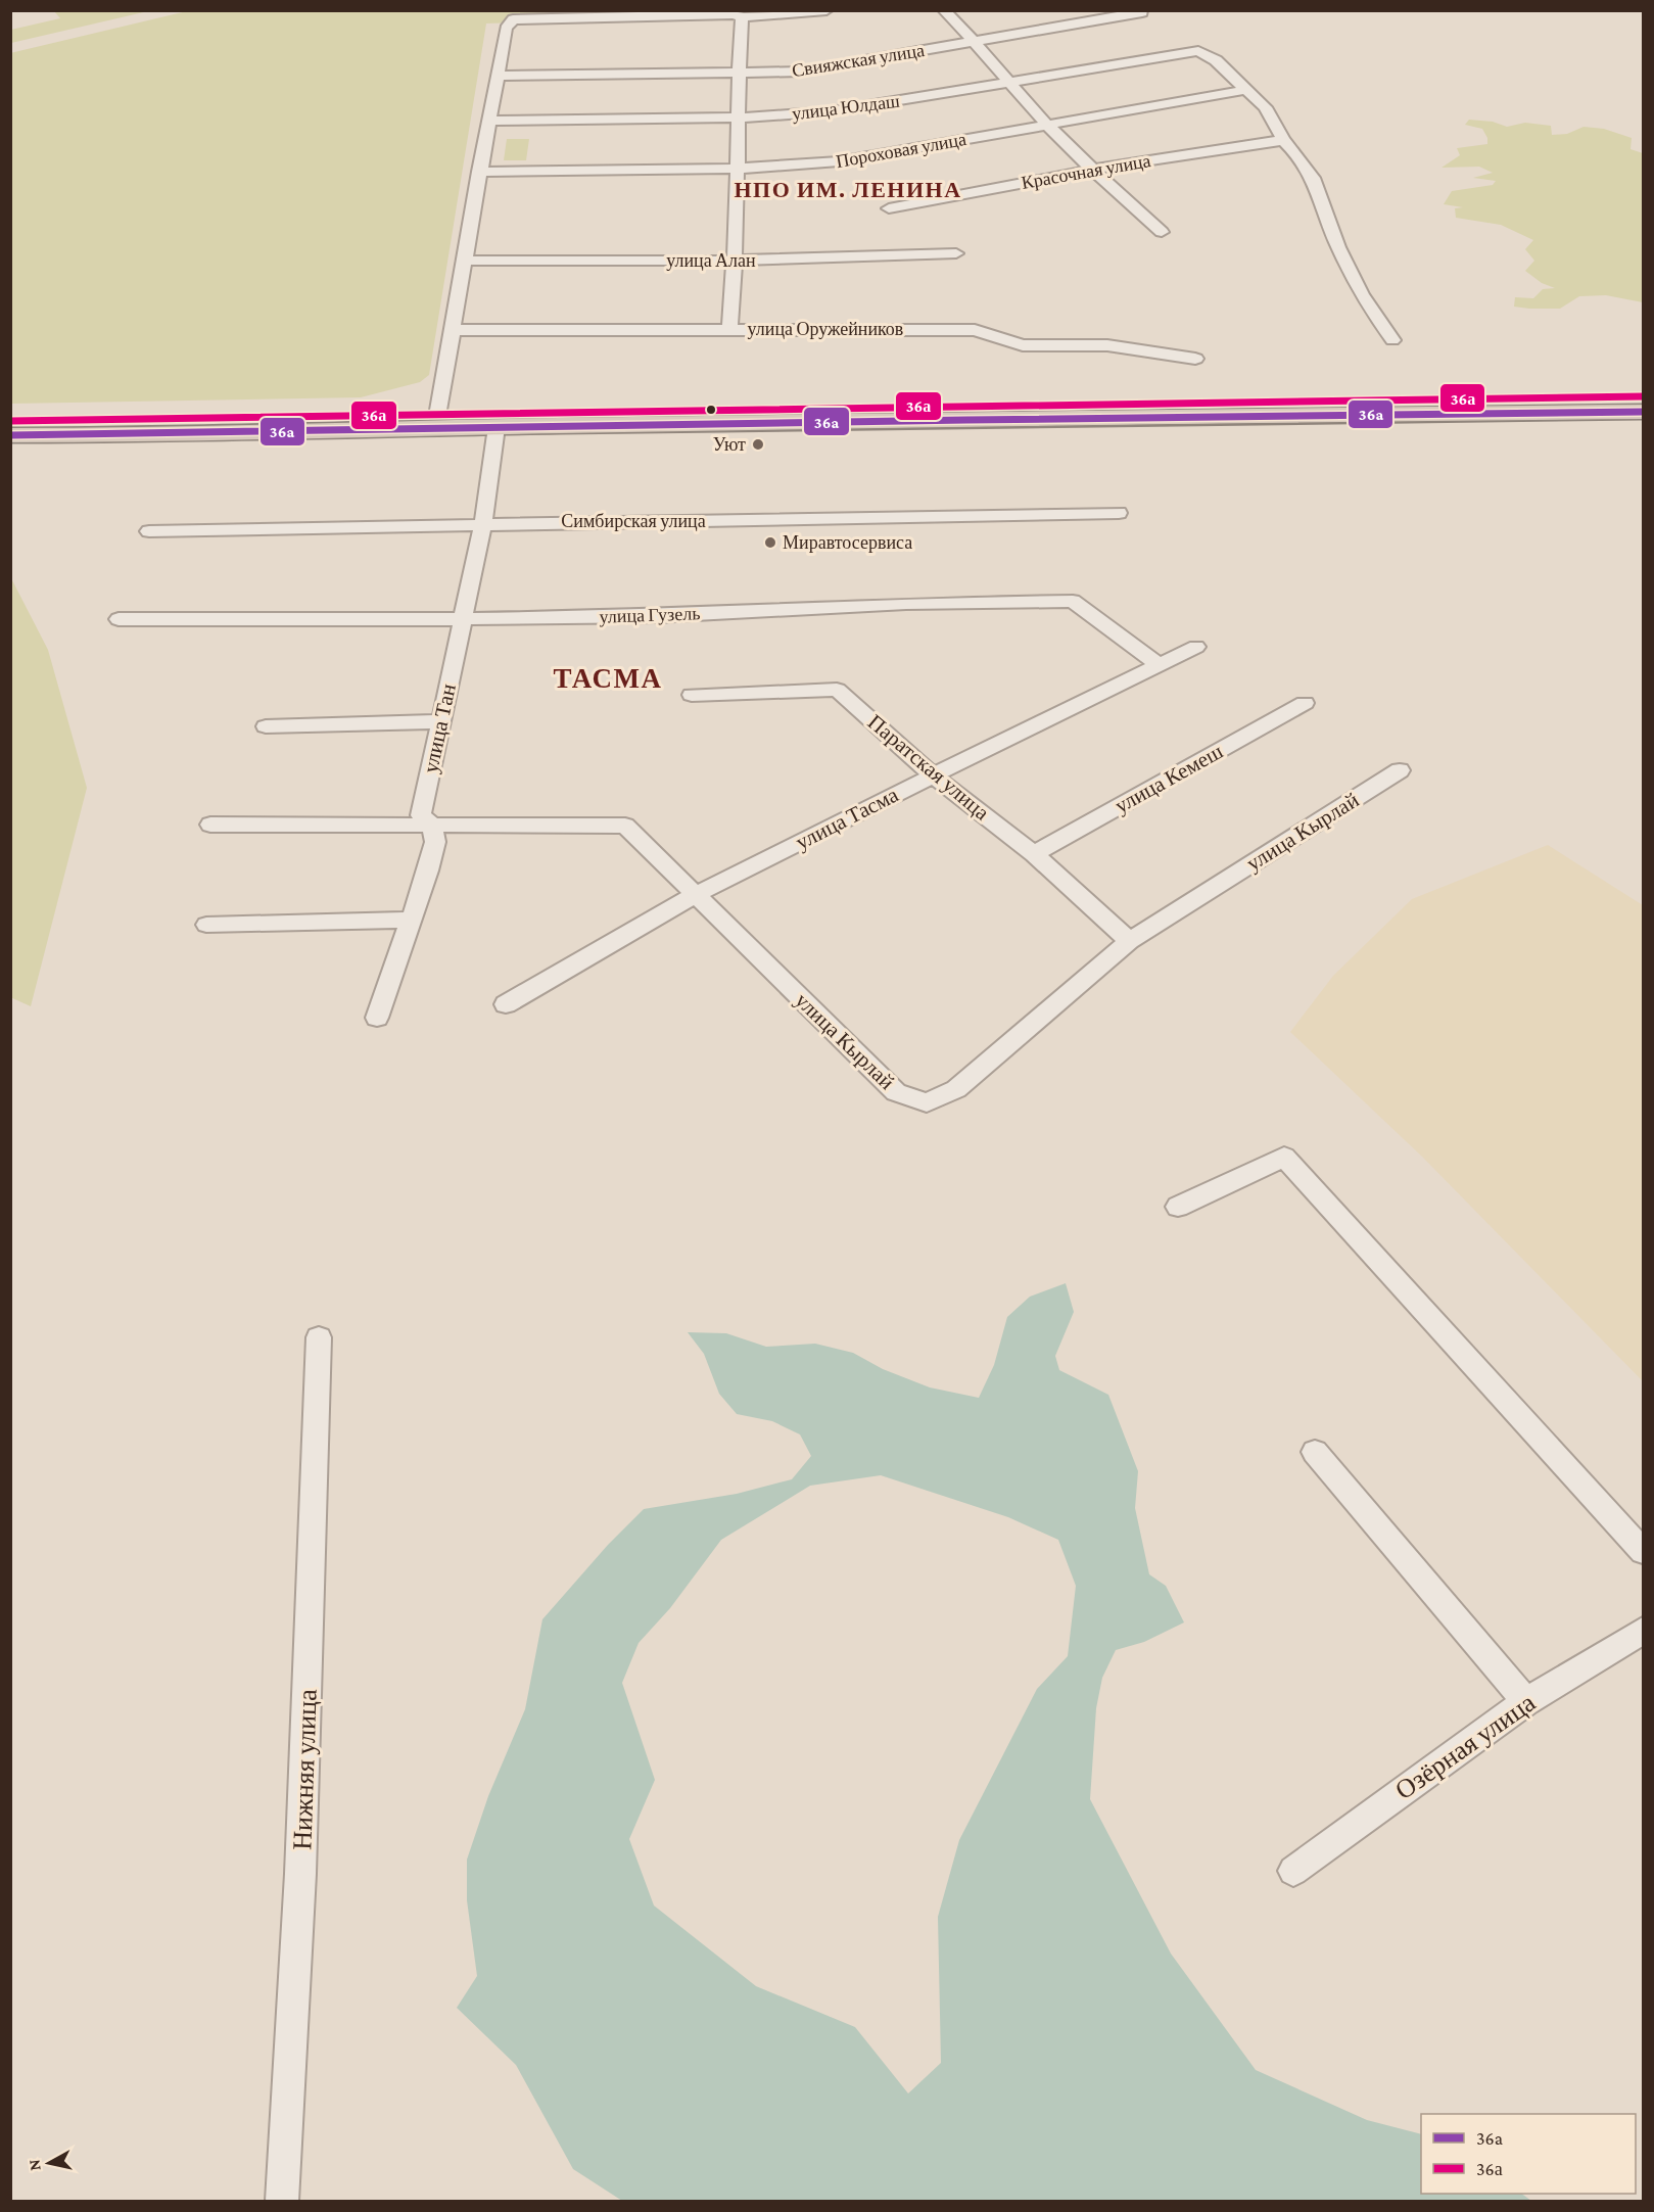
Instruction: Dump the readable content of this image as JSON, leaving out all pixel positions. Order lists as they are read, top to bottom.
{
  "streets": {
    "street": [
      "Свияжская улица",
      "улица Юлдаш",
      "Пороховая улица",
      "Красочная улица",
      "улица Алан",
      "улица Оружейников",
      "Симбирская улица",
      "улица Гузель",
      "улица Тан",
      "Паратская улица",
      "улица Кемеш",
      "улица Тасма",
      "улица Кырлай",
      "Озёрная улица",
      "Нижняя улица"
    ]
  },
  "crossings": [
    ["улица Юлдаш", "Пороховая улица"],
    ["Симбирская улица", "улица Тан"],
    ["улица Гузель", "улица Тан"],
    ["улица Гузель", "улица Тасма"],
    ["улица Тан", "улица Кырлай"],
    ["Паратская улица", "улица Кемеш"],
    ["Паратская улица", "улица Тасма"],
    ["Паратская улица", "улица Кырлай"],
    ["улица Тасма", "улица Кырлай"]
  ],
  "districts": ["НПО ИМ. ЛЕНИНА", "ТАСМА"],
  "places": ["Уют", "Миравтосервиса"],
  "lines": ["transit line 36а", "transit line 36a"],
  "legend": ["36a", "36а"],
  "north": "left"
}
